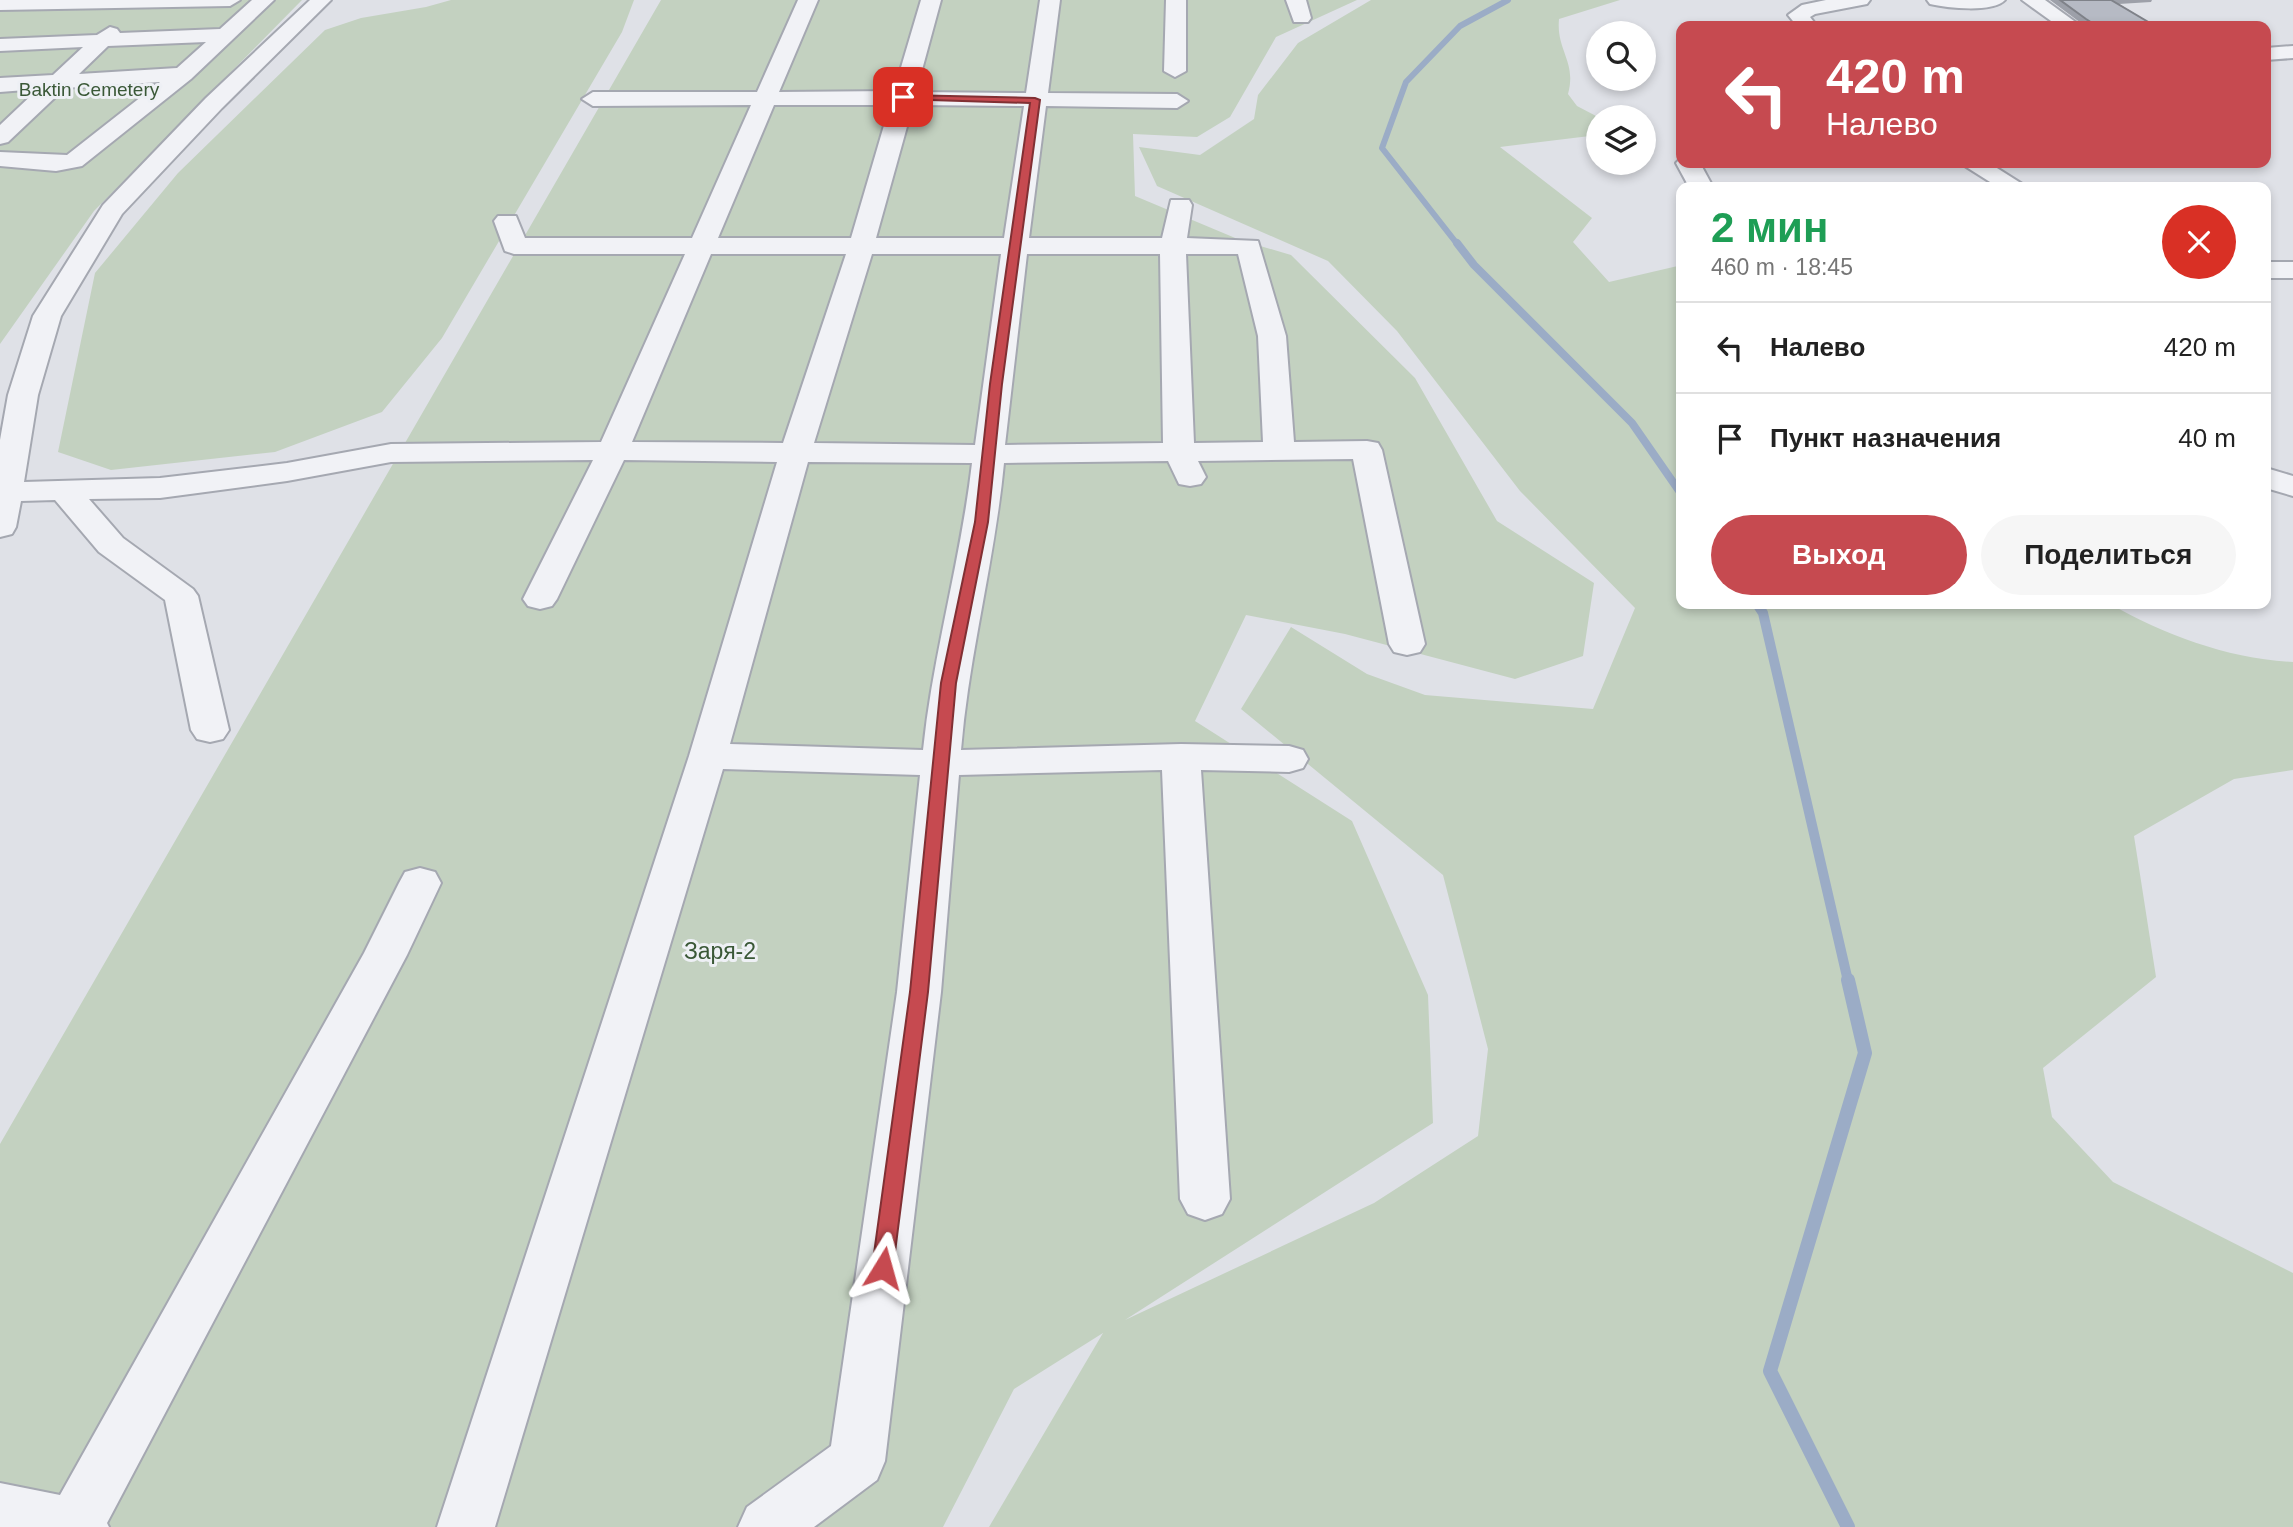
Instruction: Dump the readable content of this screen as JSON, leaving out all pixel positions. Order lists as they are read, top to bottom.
{
  "parks": ["Baktin Cemetery", "Заря-2"],
  "page": {
    "turn": ["420 m", "Налево"],
    "heading": ["2 мин", "460 m · 18:45"],
    "list": [
      {
        "name": "Налево",
        "value": "420 m"
      },
      {
        "name": "Пункт назначения",
        "value": "40 m"
      }
    ],
    "buttons": ["Выход", "Поделиться"]
  }
}
